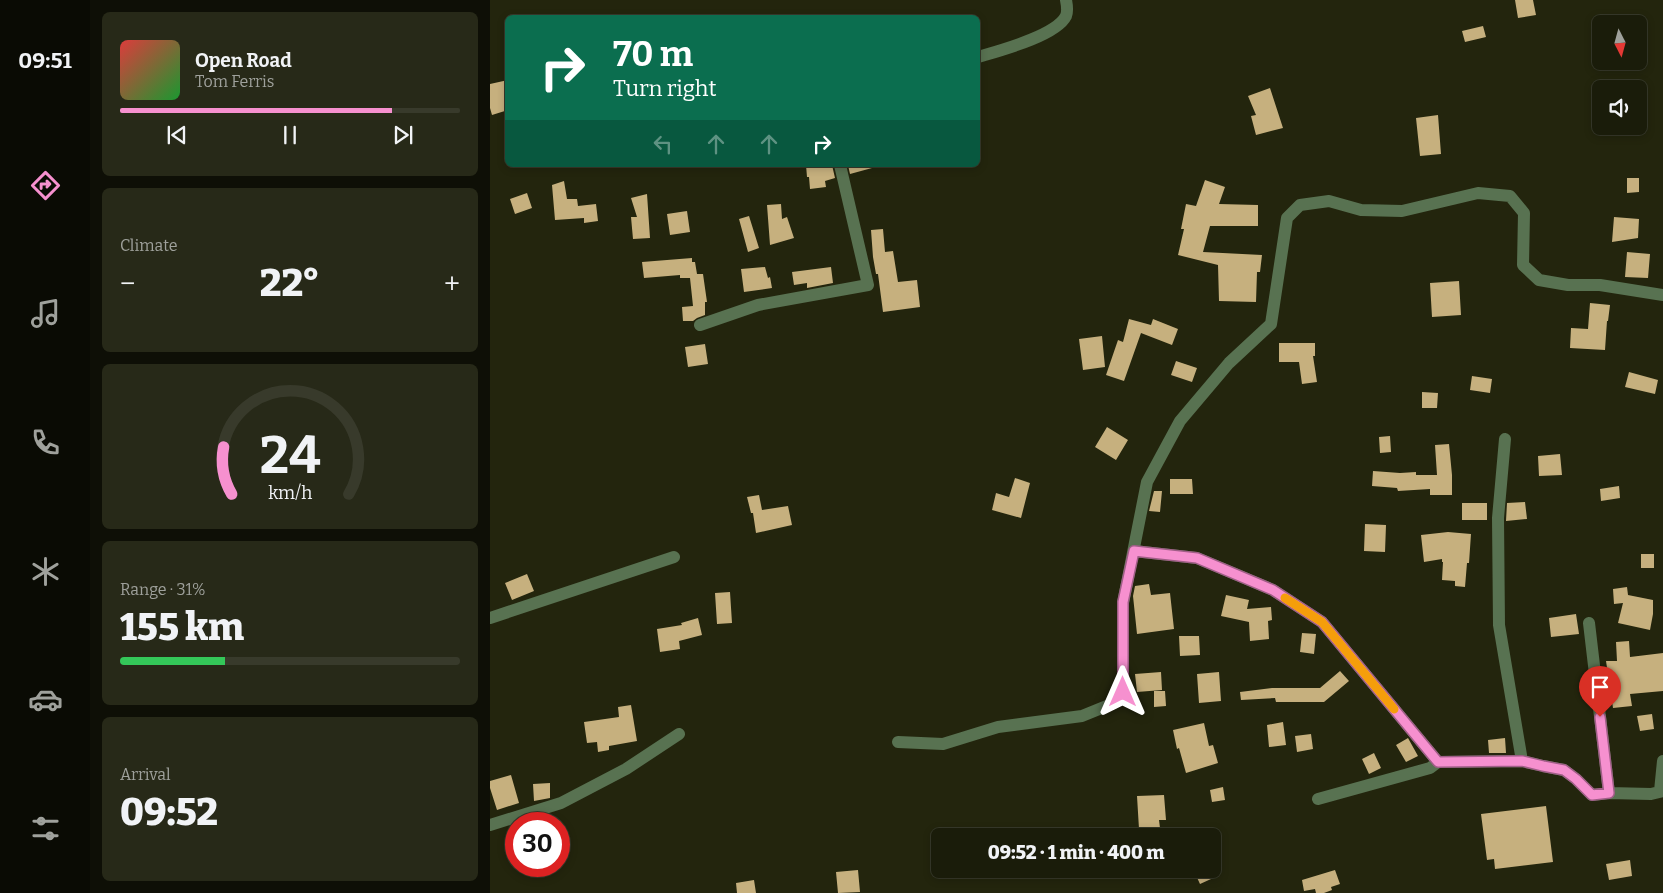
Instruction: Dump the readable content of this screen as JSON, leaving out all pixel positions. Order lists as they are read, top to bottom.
{
  "north": "bottom",
  "page": {
    "tabs": "09:51",
    "turn": ["70 m", "Turn right"],
    "song": ["Open Road", "Tom Ferris"],
    "tile": [
      "Climate",
      ["Range · 31%", "155 km"],
      ["Arrival", "09:52"]
    ],
    "heat": ["−", "22°", "+"],
    "limit": "30",
    "trip": "09:52 · 1 min · 400 m",
    "gauge": ["24", "km/h"]
  }
}
